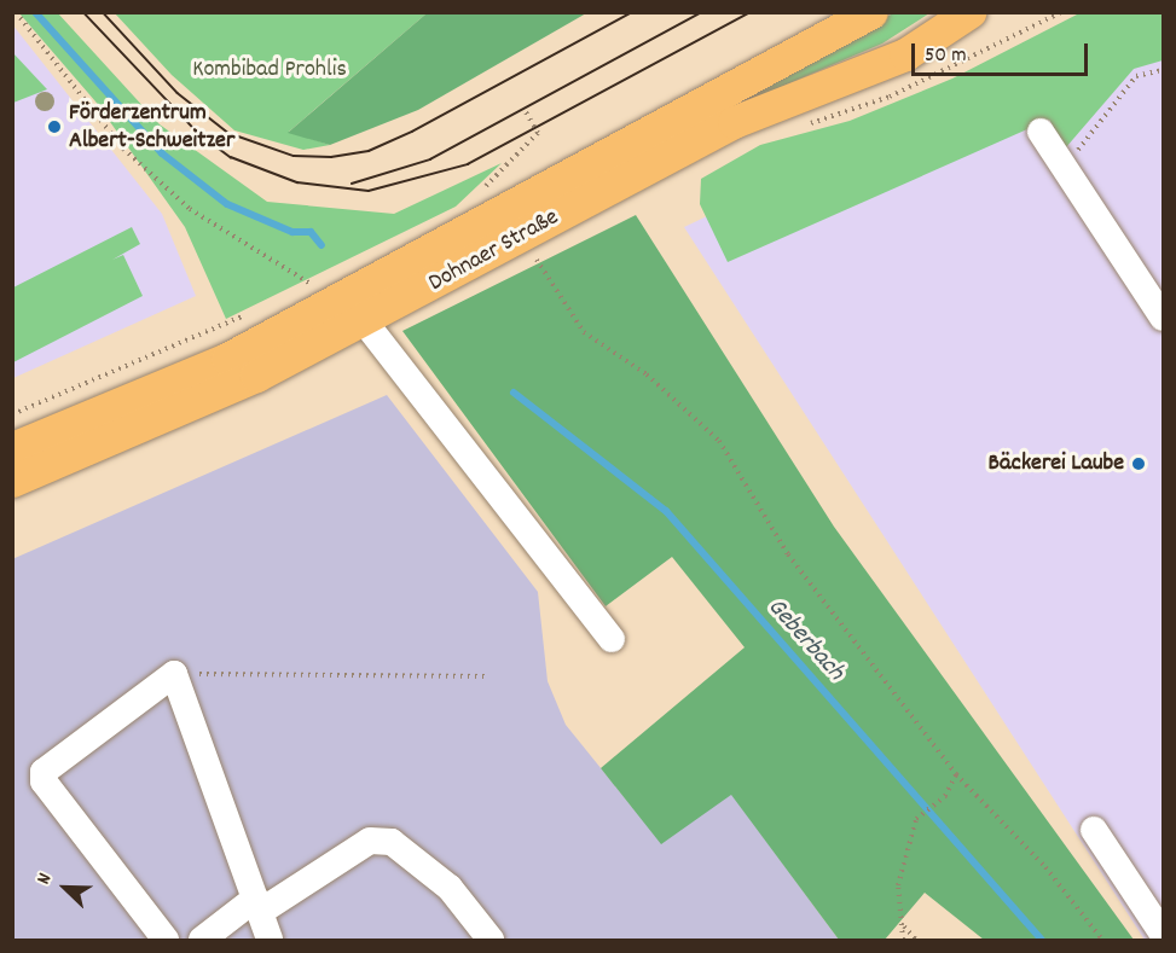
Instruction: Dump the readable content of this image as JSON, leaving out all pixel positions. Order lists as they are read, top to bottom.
{
  "streets": {
    "main road": ["Dohnaer Straße"]
  },
  "water": ["Geberbach"],
  "parks": ["Kombibad Prohlis"],
  "places": ["Förderzentrum Albert-Schweitzer", "Bäckerei Laube"],
  "scale_bar": "50 m",
  "north": "top left"
}
